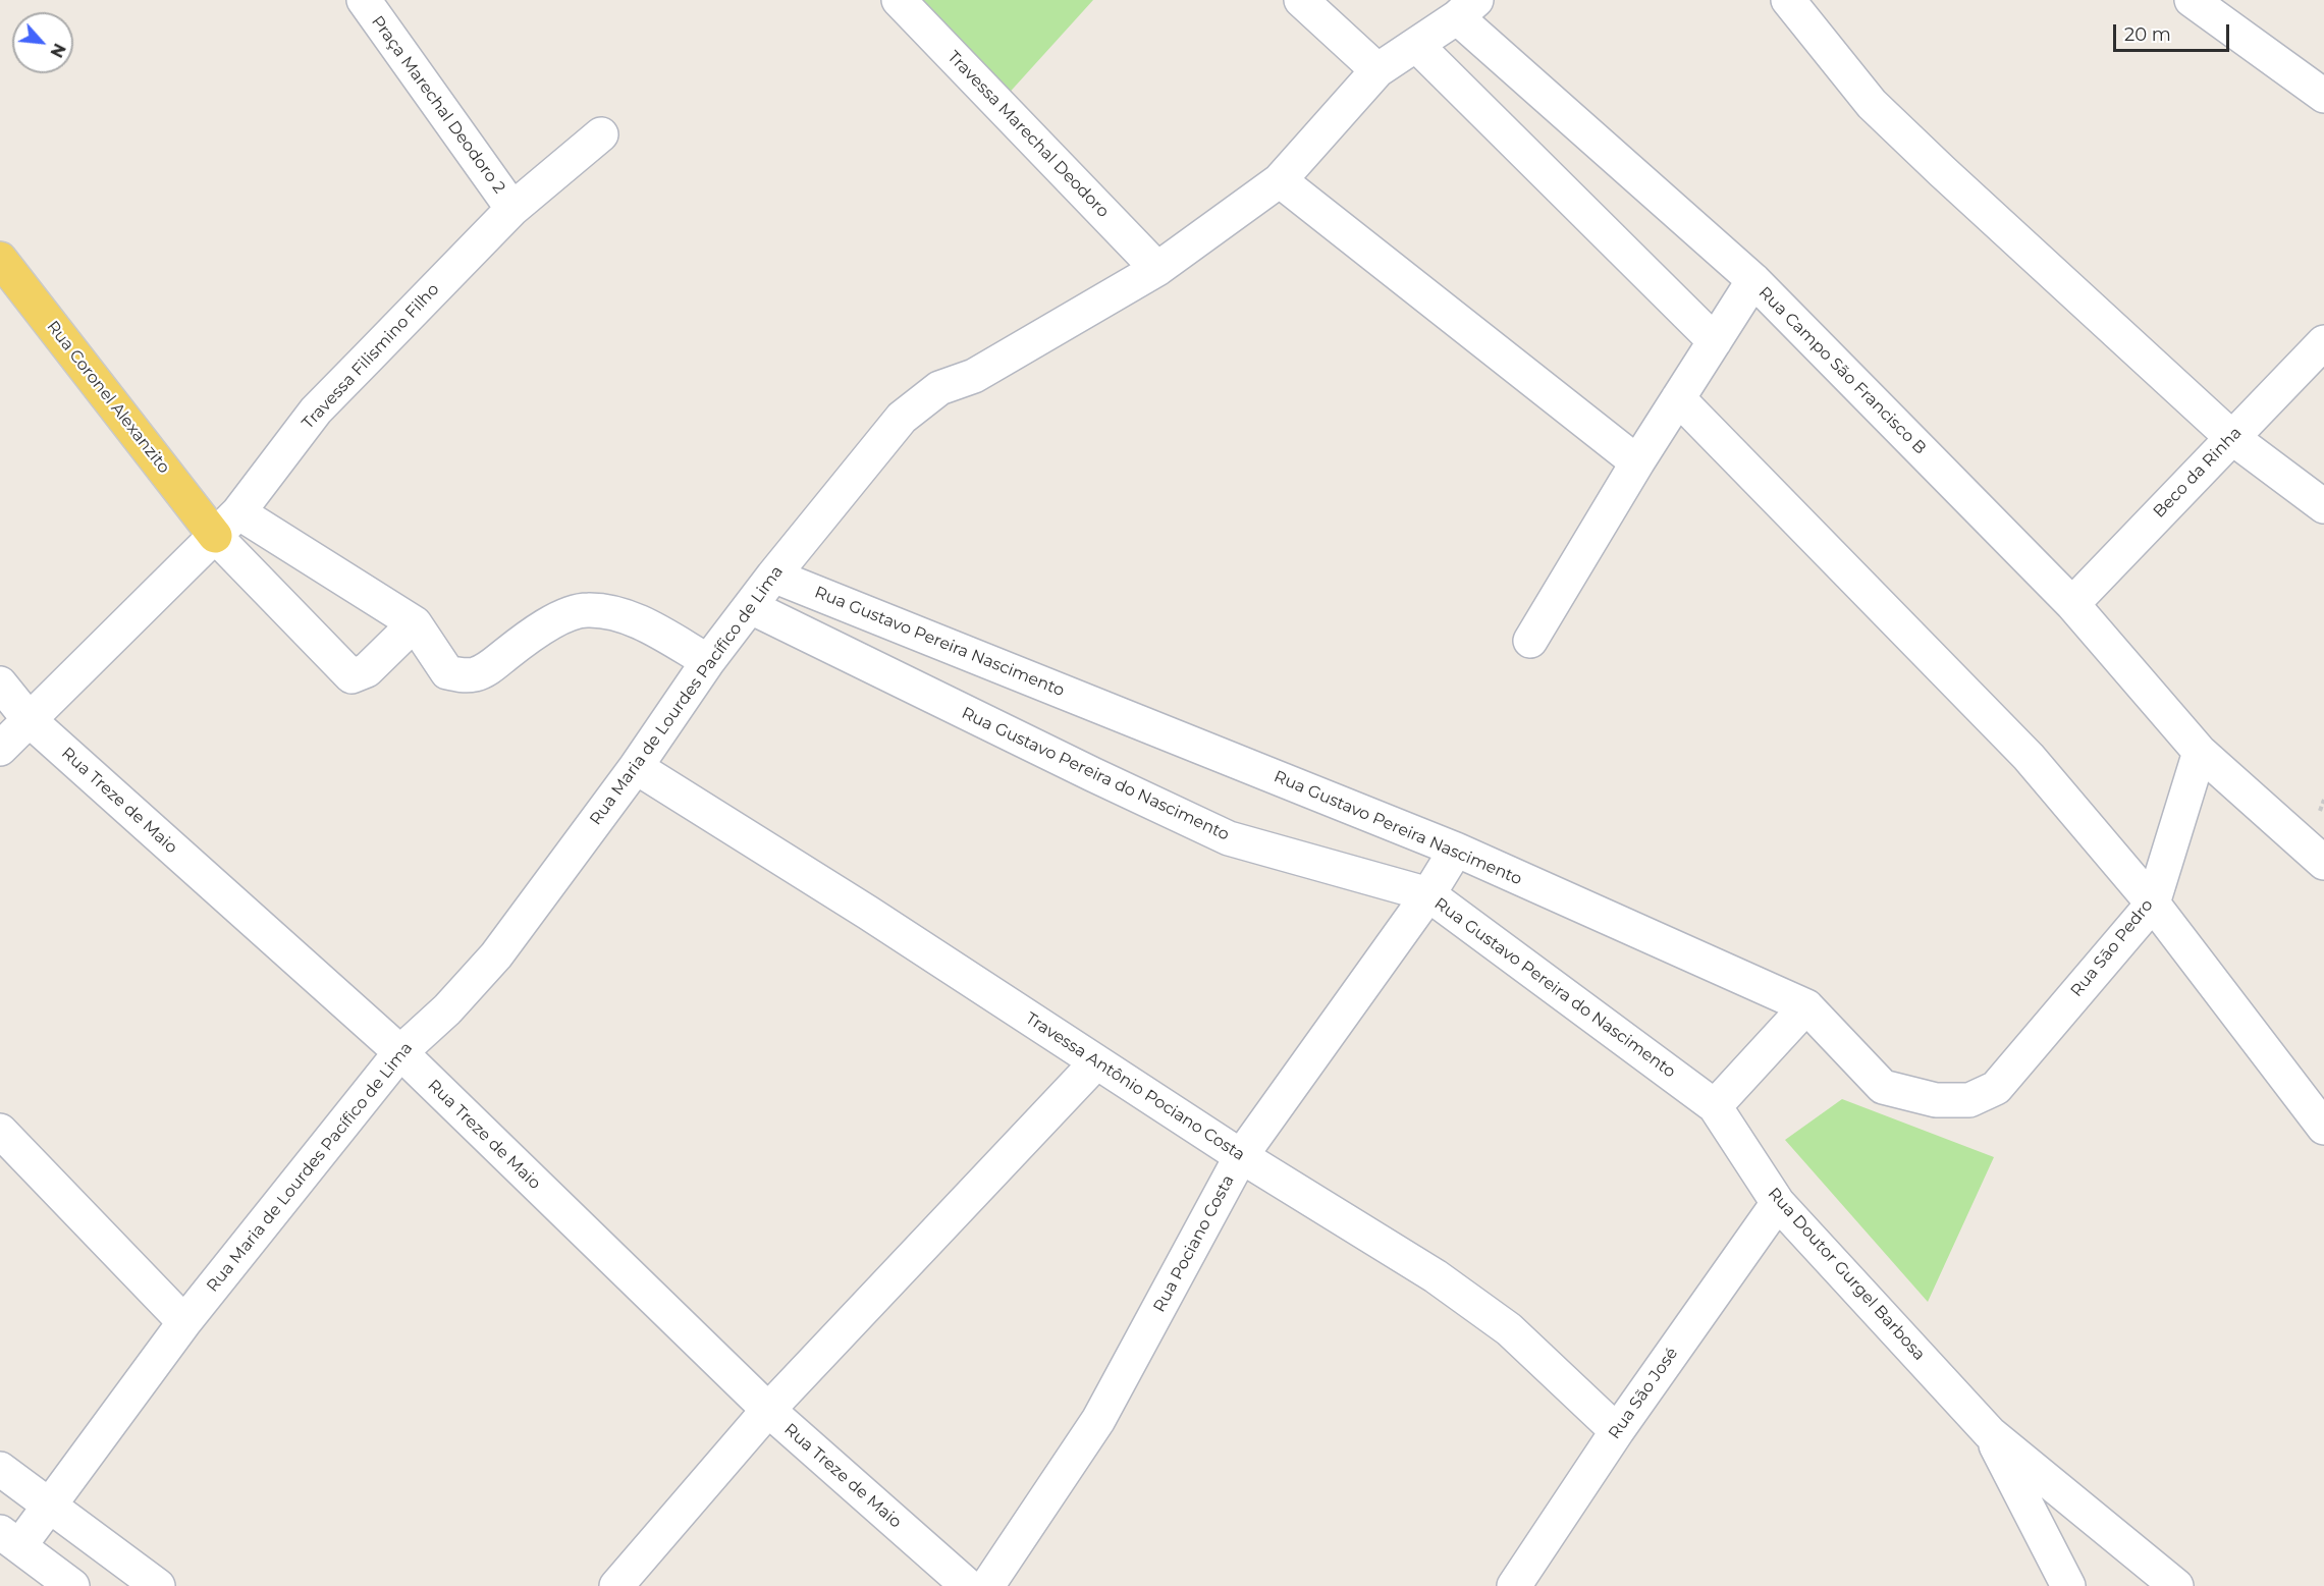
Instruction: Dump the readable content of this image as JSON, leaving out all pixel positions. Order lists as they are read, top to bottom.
{
  "streets": {
    "main road": ["Rua Coronel Alexanzito"],
    "street": [
      "Praça Marechal Deodoro 2",
      "Travessa Marechal Deodoro",
      "Travessa Filismino Filho",
      "Rua Campo São Francisco B",
      "Beco da Rinha",
      "Rua Gustavo Pereira Nascimento",
      "Rua Maria de Lourdes Pacífico de Lima",
      "Rua Gustavo Pereira do Nascimento",
      "Rua Treze de Maio",
      "Rua Sāo Pedro",
      "Travessa Antônio Pociano Costa",
      "Rua Pociano Costa",
      "Rua Doutor Gurgel Barbosa",
      "Rua São José"
    ]
  },
  "crossings": [
    ["Praça Marechal Deodoro 2", "Travessa Filismino Filho"],
    ["Travessa Marechal Deodoro", "Rua Maria de Lourdes Pacífico de Lima"],
    ["Travessa Filismino Filho", "Rua Coronel Alexanzito"],
    ["Travessa Filismino Filho", "Rua Treze de Maio"],
    ["Rua Campo São Francisco B", "Beco da Rinha"],
    ["Rua Campo São Francisco B", "Rua Maria de Lourdes Pacífico de Lima"],
    ["Rua Campo São Francisco B", "Rua Sāo Pedro"],
    ["Rua Gustavo Pereira Nascimento", "Rua Maria de Lourdes Pacífico de Lima"],
    ["Rua Gustavo Pereira Nascimento", "Rua Sāo Pedro"],
    ["Rua Gustavo Pereira Nascimento", "Rua Pociano Costa"],
    ["Rua Maria de Lourdes Pacífico de Lima", "Rua Gustavo Pereira do Nascimento"],
    ["Rua Maria de Lourdes Pacífico de Lima", "Rua Treze de Maio"],
    ["Rua Maria de Lourdes Pacífico de Lima", "Travessa Antônio Pociano Costa"],
    ["Rua Gustavo Pereira do Nascimento", "Rua Pociano Costa"],
    ["Rua Gustavo Pereira do Nascimento", "Rua Doutor Gurgel Barbosa"],
    ["Travessa Antônio Pociano Costa", "Rua Pociano Costa"],
    ["Travessa Antônio Pociano Costa", "Rua São José"],
    ["Rua Doutor Gurgel Barbosa", "Rua São José"]
  ],
  "scale_bar": "20 m",
  "north": "bottom right"
}
